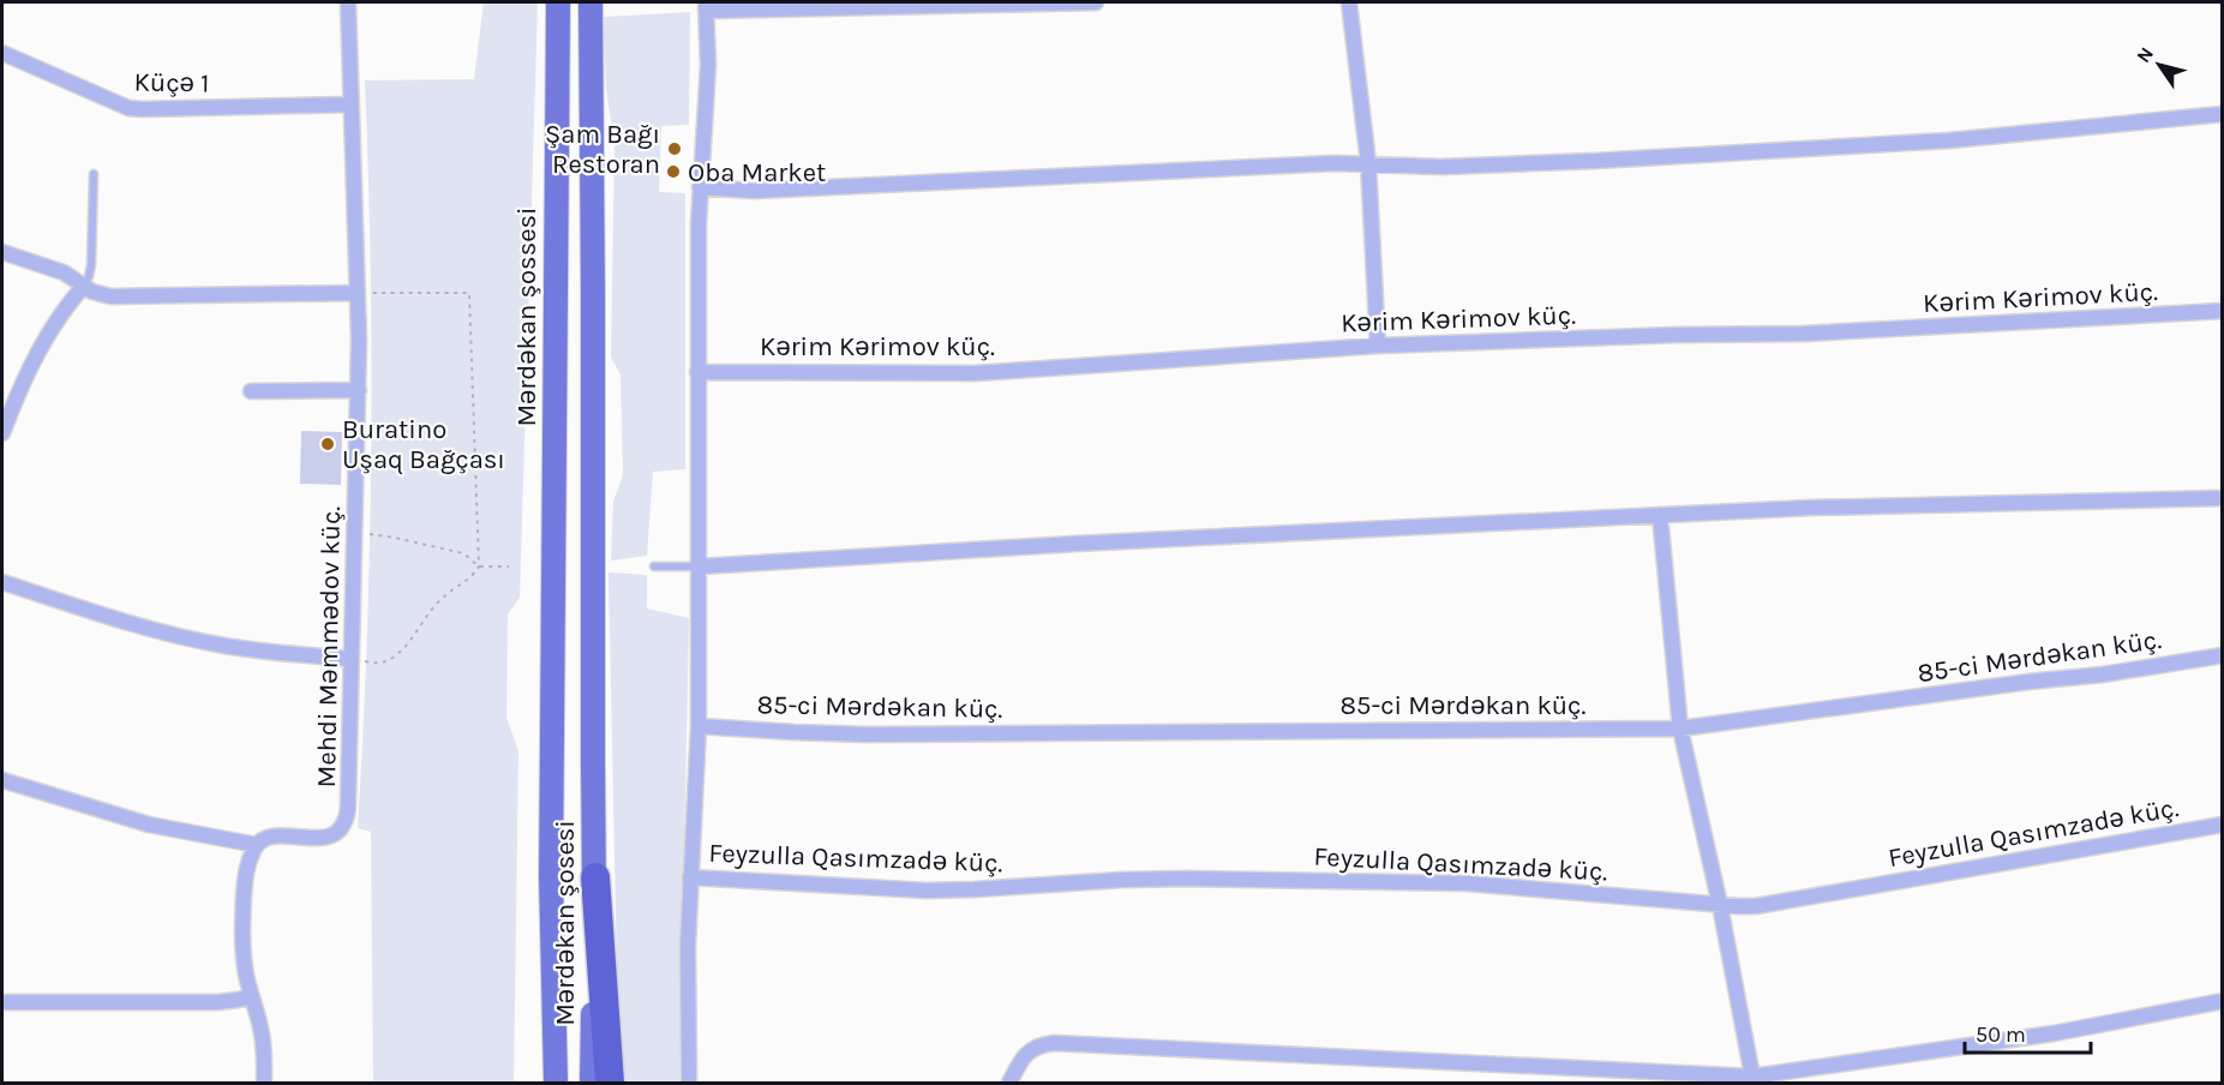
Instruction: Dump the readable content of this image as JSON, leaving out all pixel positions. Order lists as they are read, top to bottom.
{
  "streets": {
    "main road": ["Mərdəkan şossesi", "Mərdəkan şosesi"],
    "street": [
      "Küçə 1",
      "Kərim Kərimov küç.",
      "Mehdi Məmmədov küç.",
      "85-ci Mərdəkan küç.",
      "Feyzulla Qasımzadə küç."
    ]
  },
  "crossings": [
    ["Küçə 1", "Mehdi Məmmədov küç."],
    ["Mərdəkan şossesi", "Mərdəkan şosesi"]
  ],
  "places": ["Şam Bağı Restoran", "Oba Market", "Buratino Uşaq Bağçası"],
  "scale_bar": "50 m",
  "north": "top left"
}
